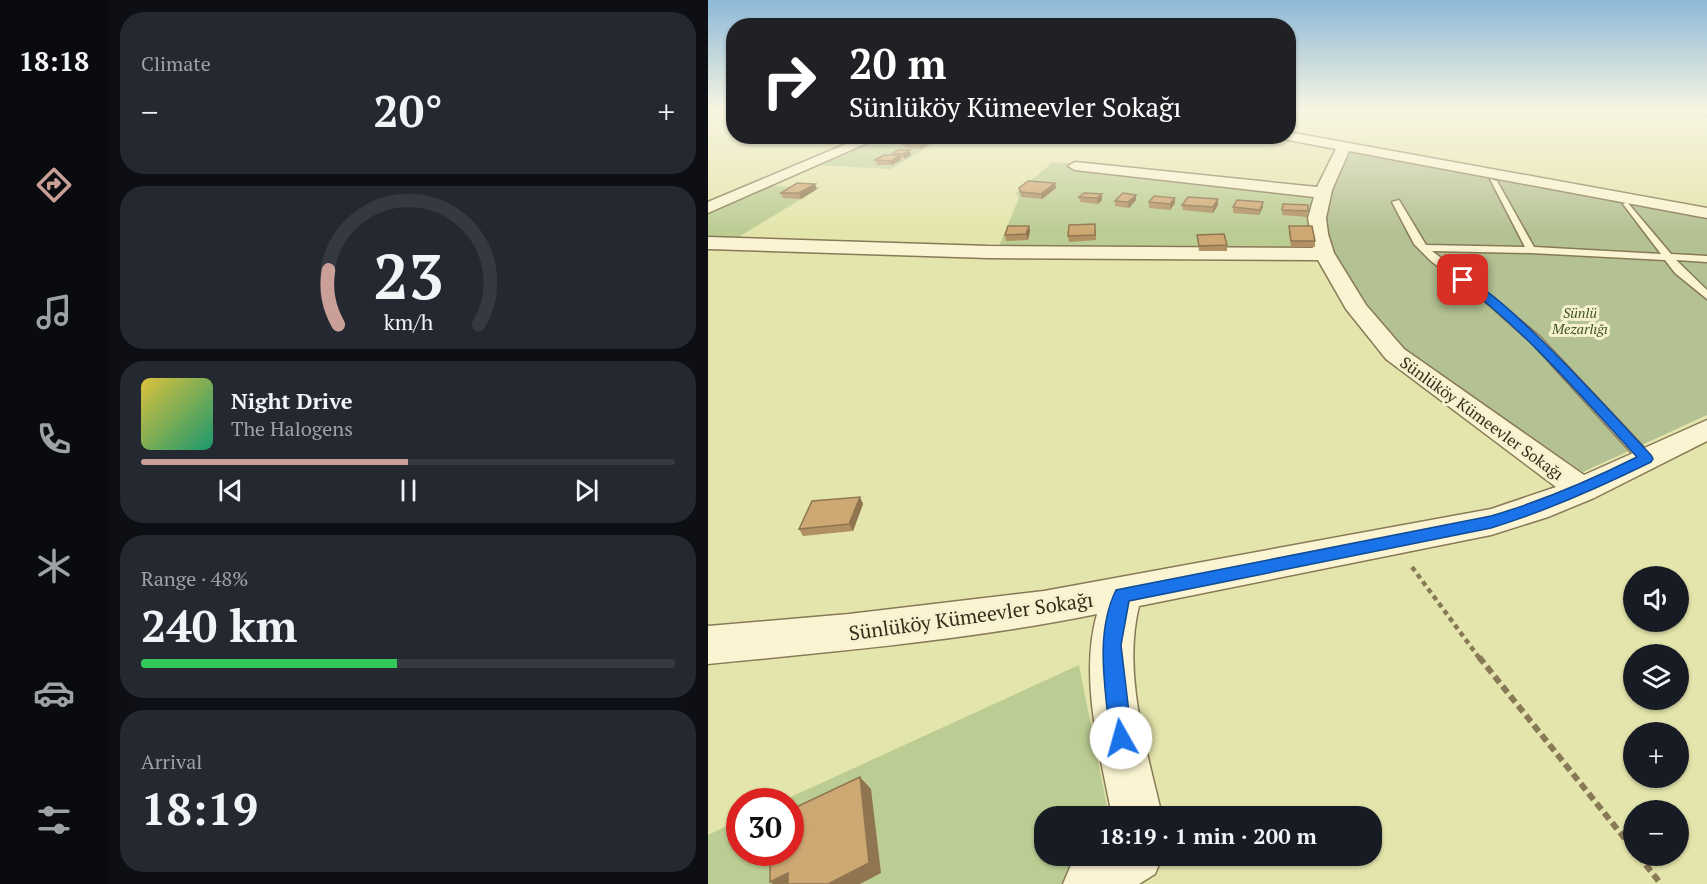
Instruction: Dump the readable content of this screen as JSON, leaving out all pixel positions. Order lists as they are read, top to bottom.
{
  "streets": {
    "street": ["Sünlüköy Kümeevler Sokağı"]
  },
  "parks": ["Sünlü Mezarlığı"],
  "page": {
    "tabs": "18:18",
    "tile": [
      "Climate",
      ["Range · 48%", "240 km"],
      ["Arrival", "18:19"]
    ],
    "turn": ["20 m", "Sünlüköy Kümeevler Sokağı"],
    "heat": ["−", "20°", "+"],
    "song": ["Night Drive", "The Halogens"],
    "map_buttons": ["+", "−"],
    "limit": "30",
    "trip": "18:19 · 1 min · 200 m",
    "gauge": ["23", "km/h"]
  }
}
